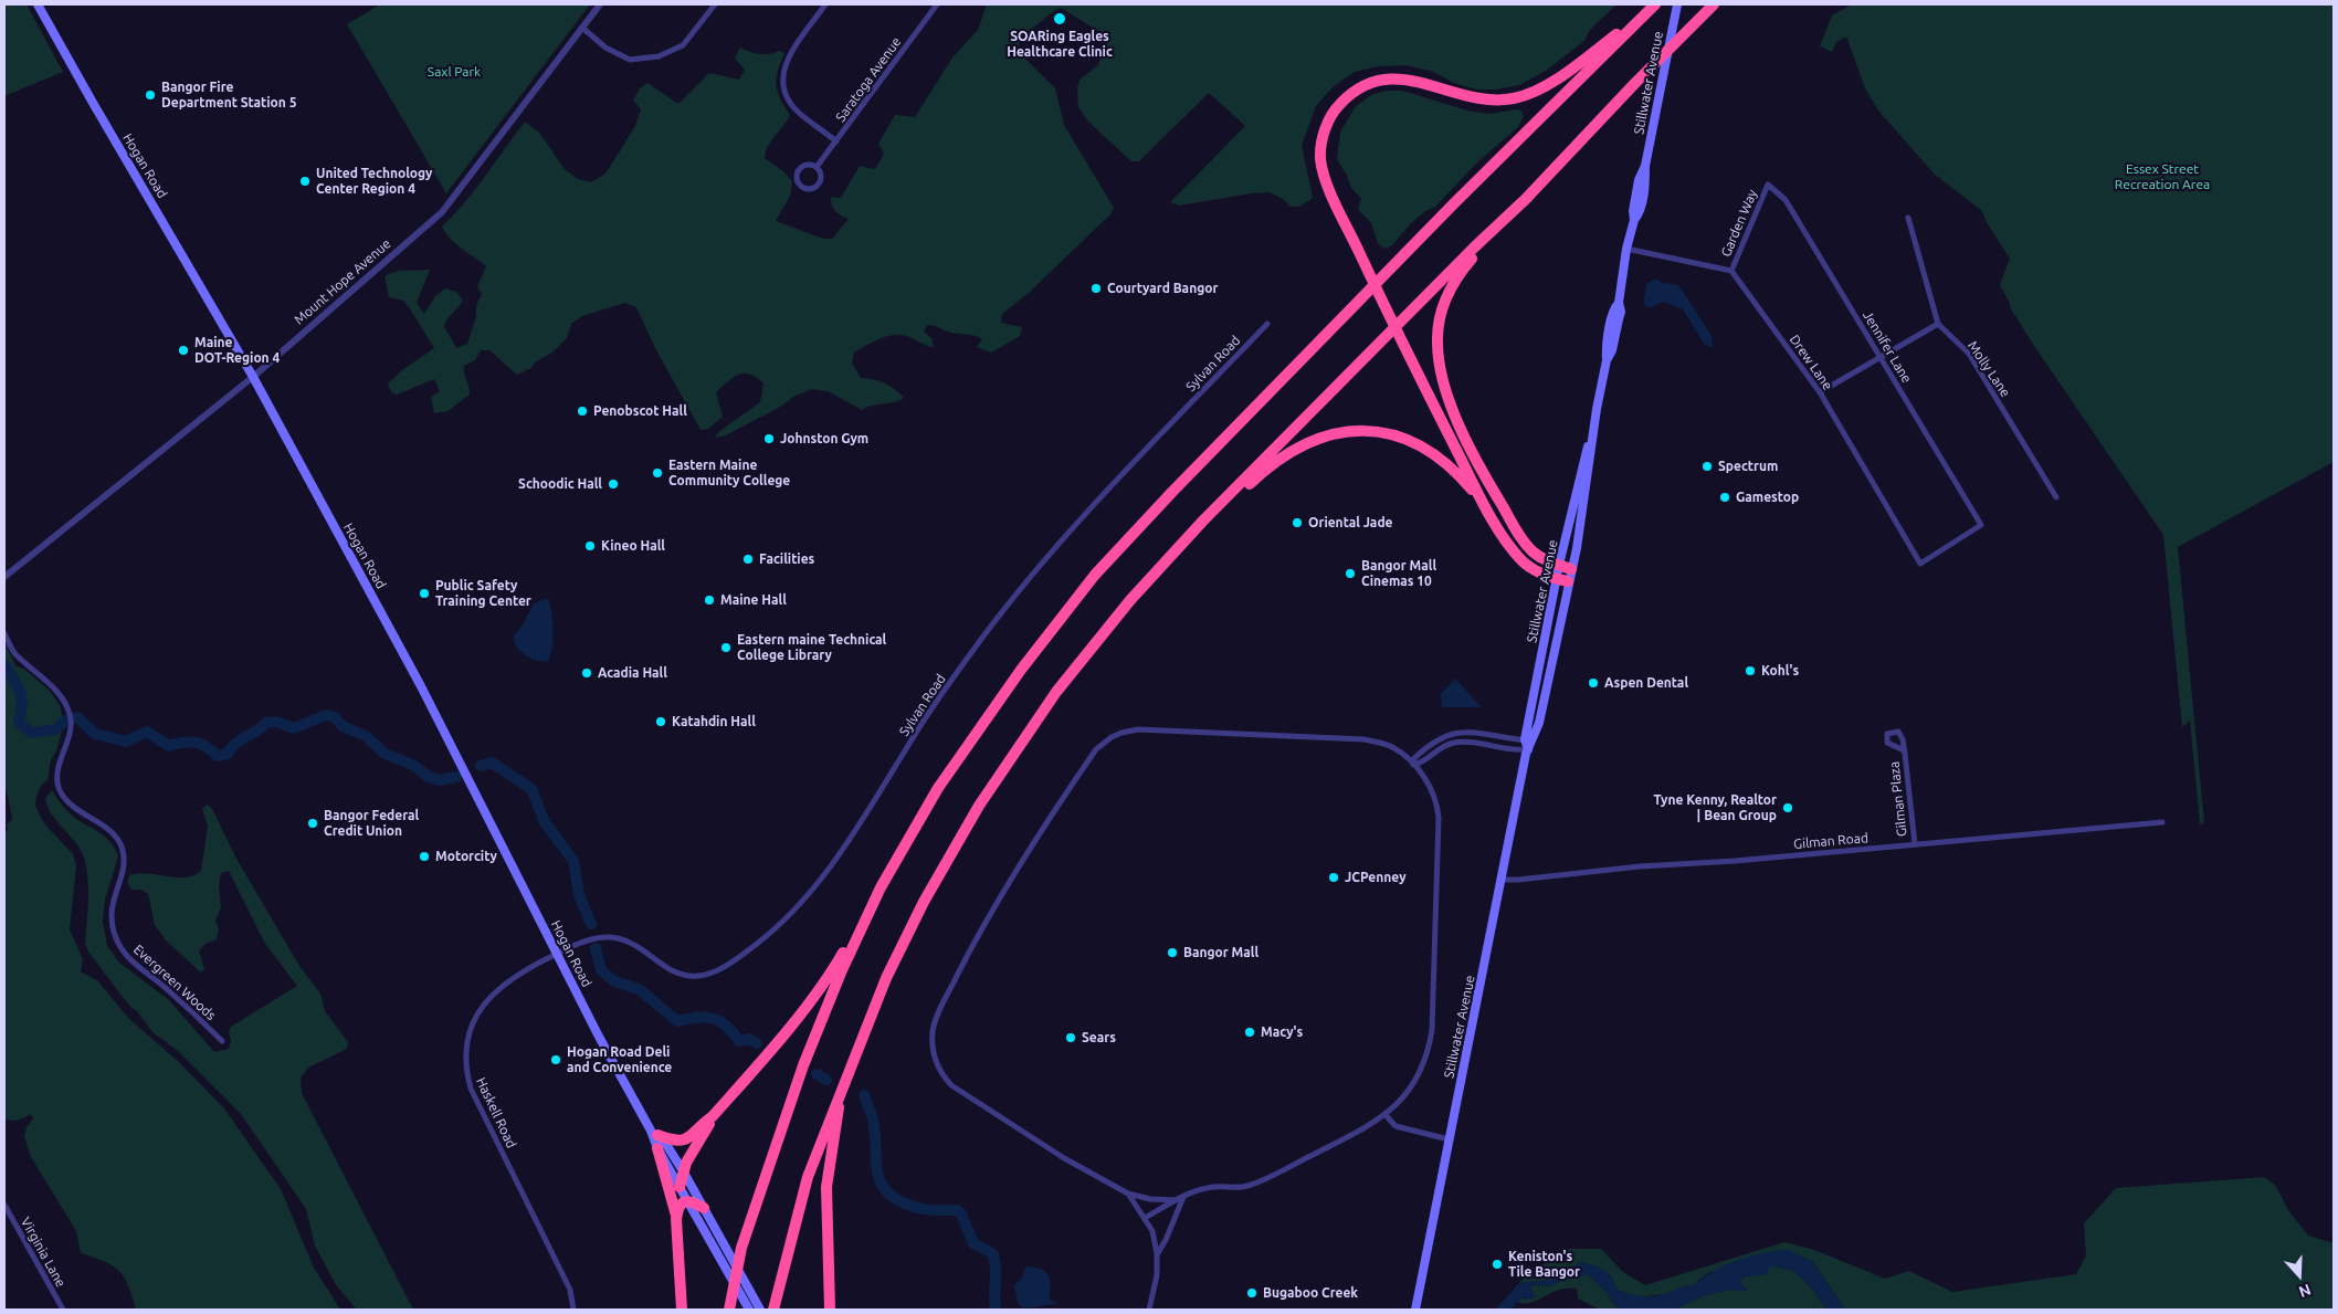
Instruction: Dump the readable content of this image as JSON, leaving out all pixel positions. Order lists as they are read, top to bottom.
{
  "streets": {
    "main road": ["Stillwater Avenue", "Hogan Road"],
    "street": [
      "Saratoga Avenue",
      "Garden Way",
      "Mount Hope Avenue",
      "Jennifer Lane",
      "Drew Lane",
      "Sylvan Road",
      "Molly Lane",
      "Gilman Plaza",
      "Gilman Road",
      "Evergreen Woods",
      "Haskell Road",
      "Virginia Lane"
    ]
  },
  "crossings": [
    ["Stillwater Avenue", "Gilman Road"],
    ["Hogan Road", "Mount Hope Avenue"],
    ["Hogan Road", "Sylvan Road"],
    ["Hogan Road", "Haskell Road"],
    ["Garden Way", "Jennifer Lane"],
    ["Garden Way", "Drew Lane"],
    ["Jennifer Lane", "Drew Lane"],
    ["Sylvan Road", "Haskell Road"],
    ["Gilman Plaza", "Gilman Road"]
  ],
  "parks": ["Saxl Park", "Essex Street Recreation Area"],
  "places": [
    "SOARing Eagles Healthcare Clinic",
    "Bangor Fire Department Station 5",
    "United Technology Center Region 4",
    "Courtyard Bangor",
    "Maine DOT-Region 4",
    "Penobscot Hall",
    "Johnston Gym",
    "Spectrum",
    "Eastern Maine Community College",
    "Schoodic Hall",
    "Gamestop",
    "Oriental Jade",
    "Kineo Hall",
    "Facilities",
    "Bangor Mall Cinemas 10",
    "Public Safety Training Center",
    "Maine Hall",
    "Eastern maine Technical College Library",
    "Kohl's",
    "Acadia Hall",
    "Aspen Dental",
    "Katahdin Hall",
    "Tyne Kenny, Realtor | Bean Group",
    "Bangor Federal Credit Union",
    "Motorcity",
    "JCPenney",
    "Bangor Mall",
    "Macy's",
    "Sears",
    "Hogan Road Deli and Convenience",
    "Keniston's Tile Bangor",
    "Bugaboo Creek"
  ],
  "north": "bottom"
}
